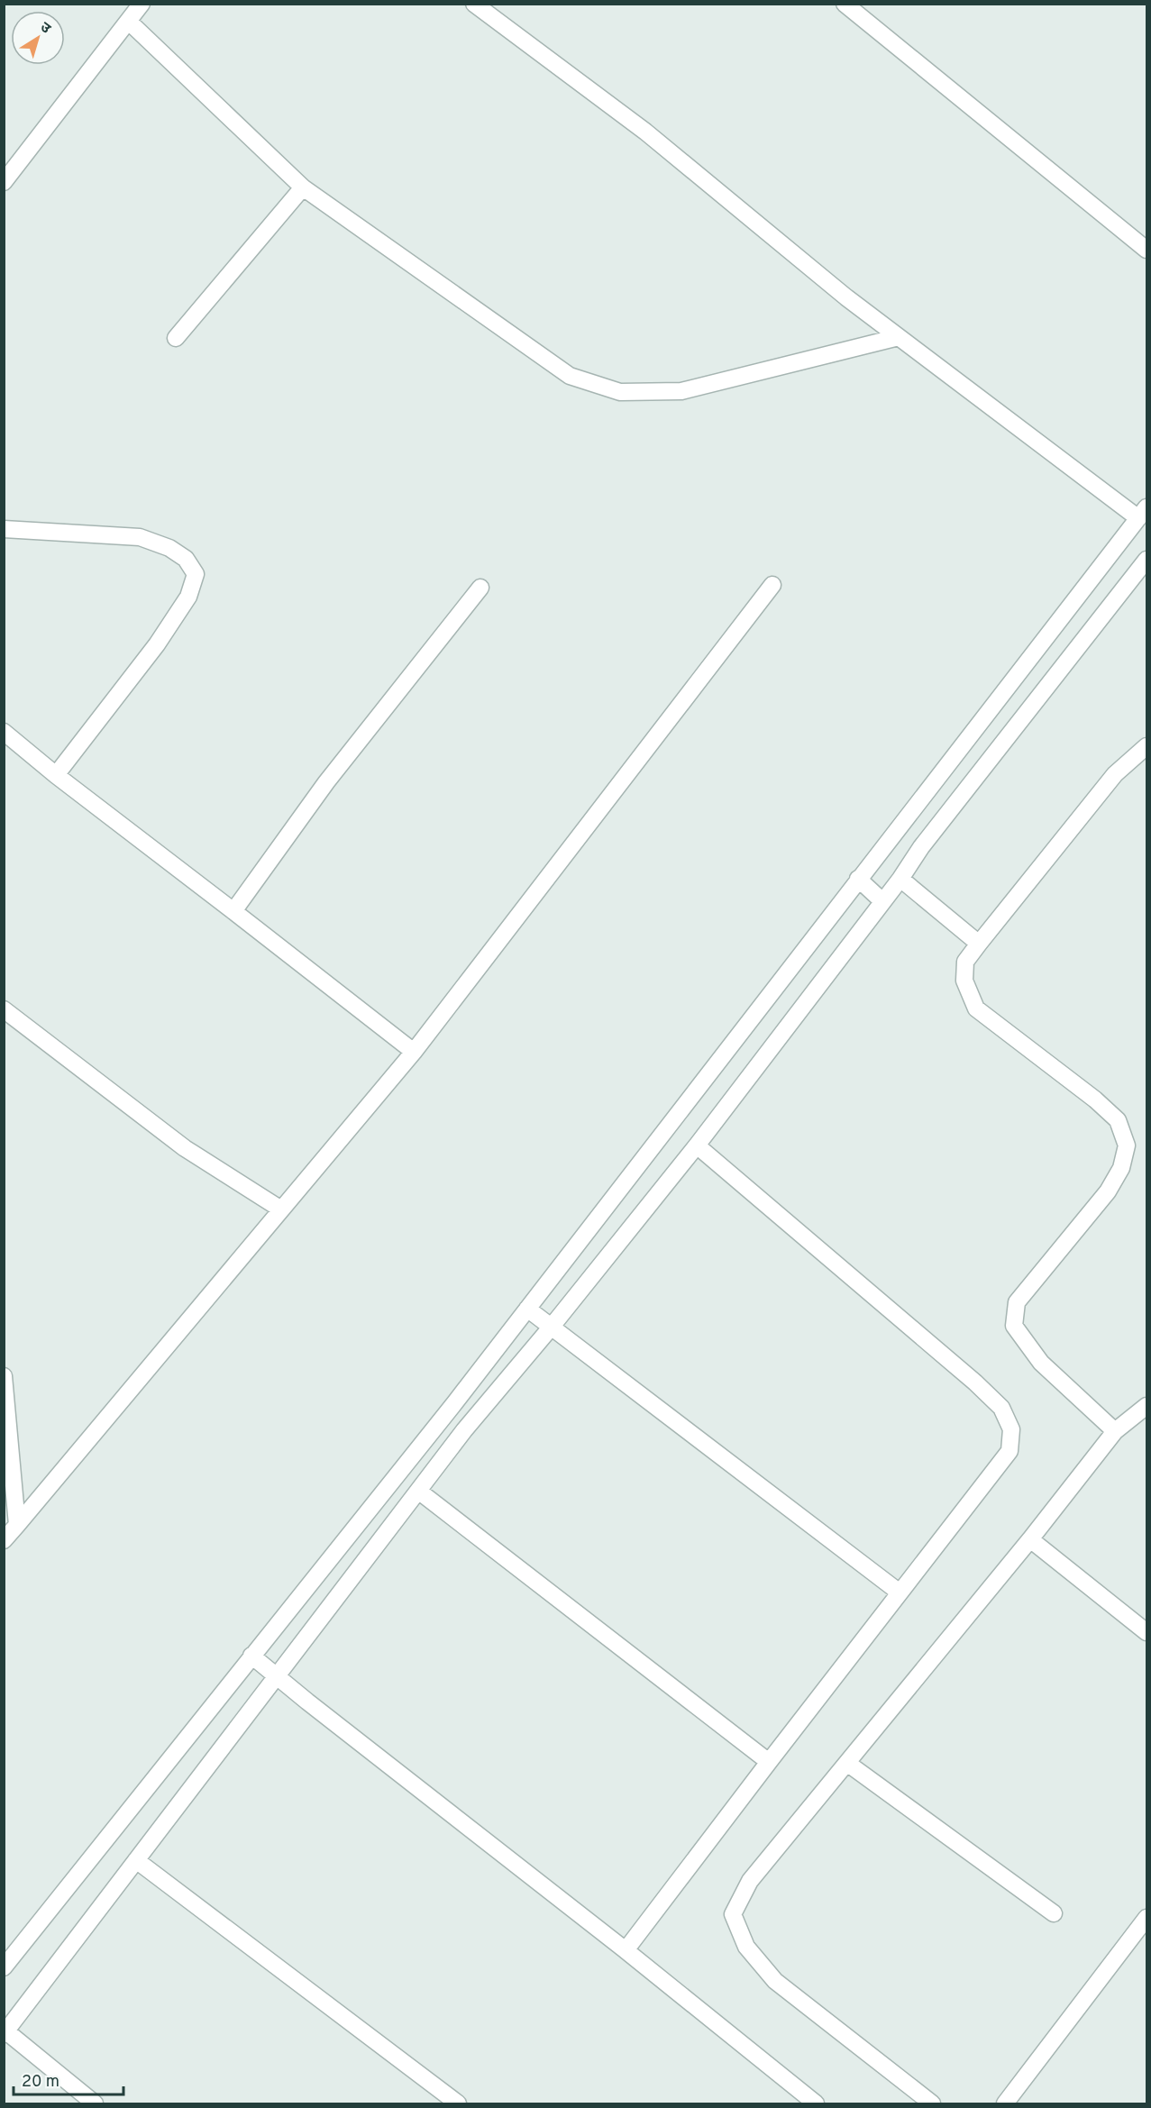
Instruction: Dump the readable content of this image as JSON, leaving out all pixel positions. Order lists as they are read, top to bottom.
{
  "scale_bar": "20 m",
  "north": "top right"
}
